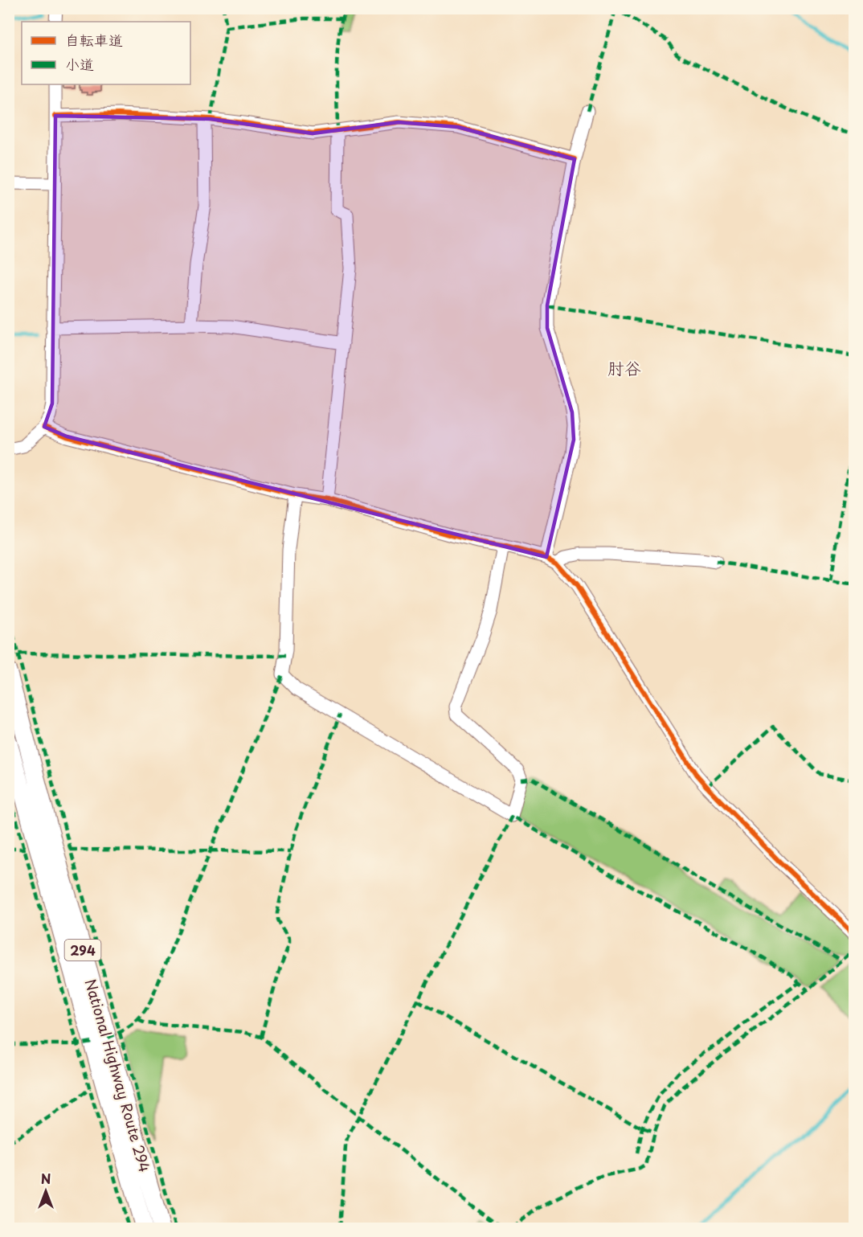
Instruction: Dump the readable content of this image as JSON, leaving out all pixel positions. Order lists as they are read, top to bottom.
{
  "streets": {
    "highway": ["294", "National Highway Route 294"]
  },
  "districts": ["肘谷"],
  "legend": ["自転車道", "小道"],
  "north": "top"
}
